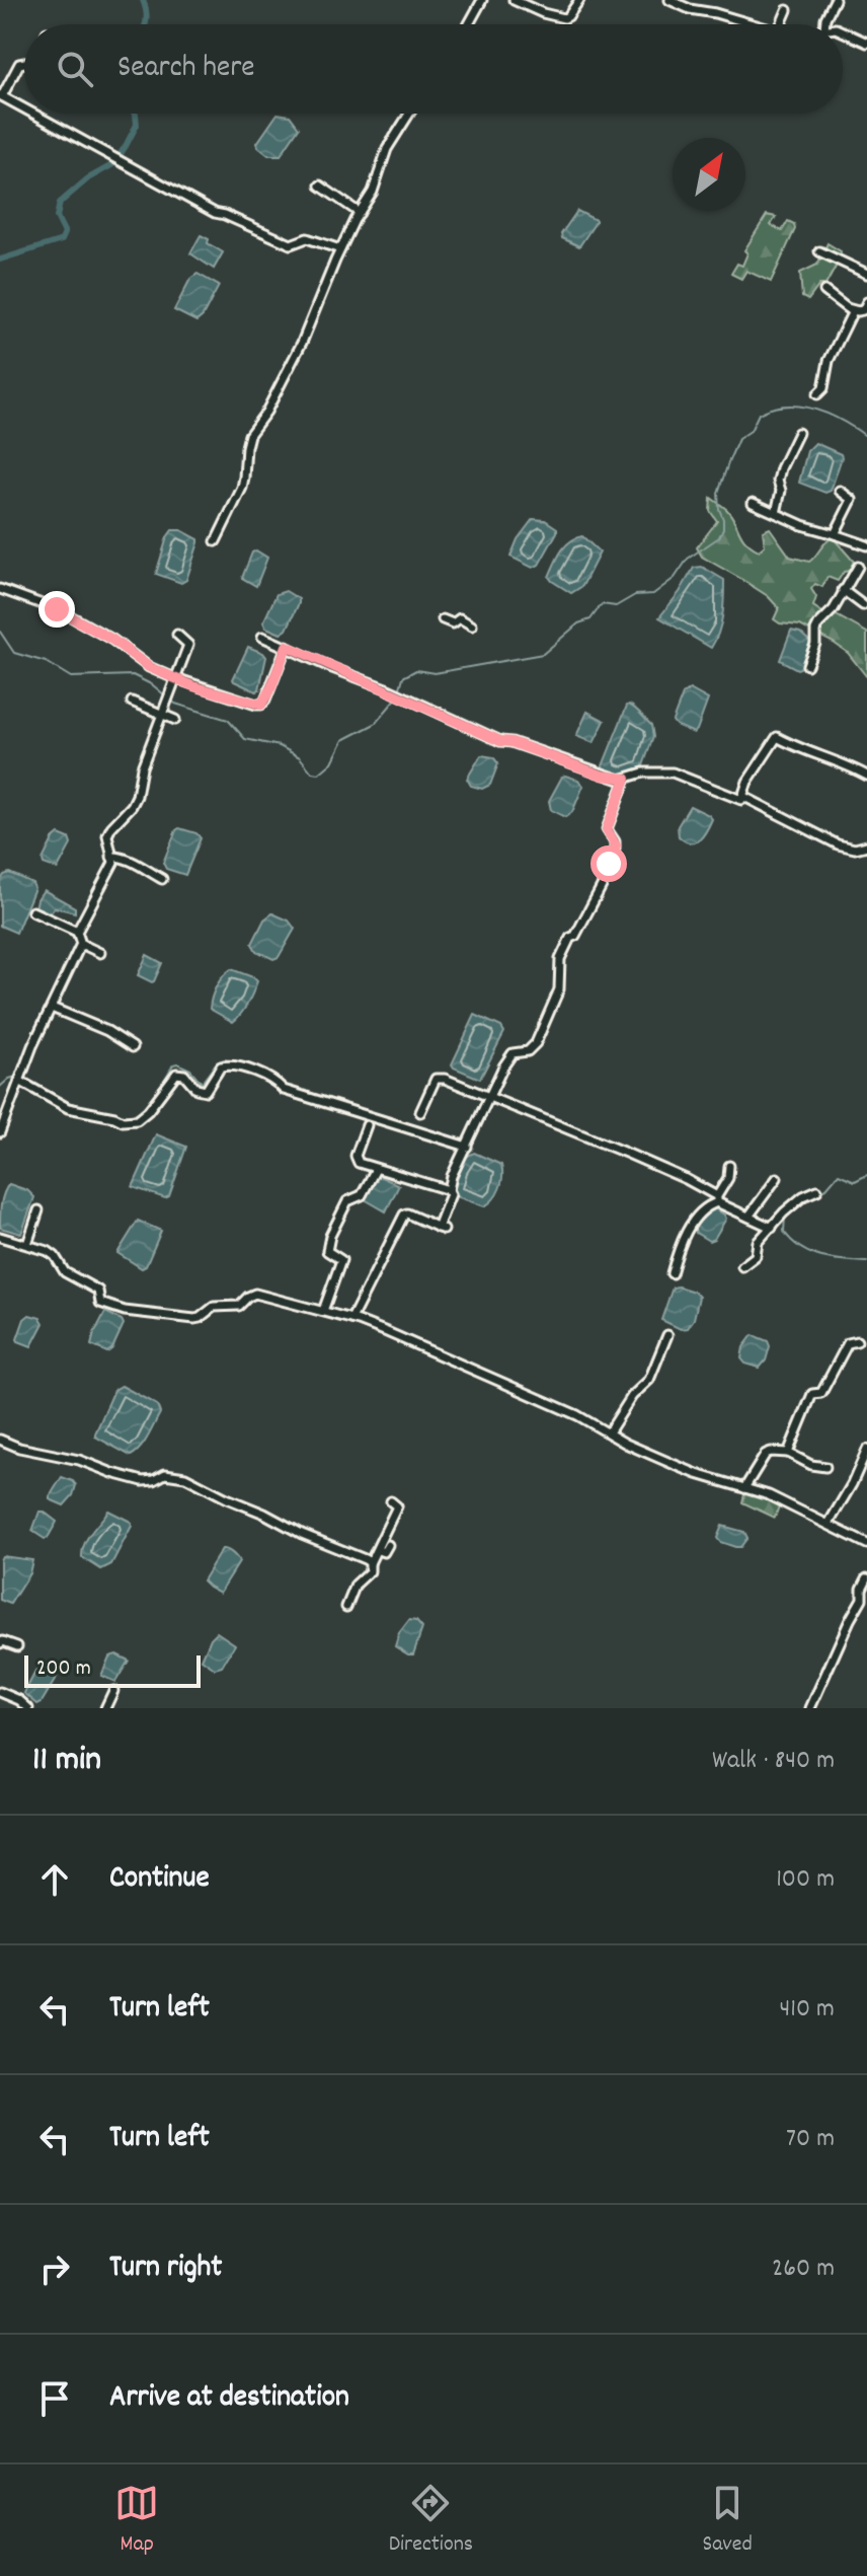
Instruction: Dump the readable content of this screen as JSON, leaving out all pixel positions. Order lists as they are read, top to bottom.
{
  "scale_bar": "200 m",
  "north": "top right",
  "page": {
    "search": "Search here",
    "scale": "200 m",
    "heading": ["11 min", "Walk · 840 m"],
    "list": [
      ["Continue", "100 m"],
      ["Turn left", "410 m"],
      ["Turn left", "70 m"],
      ["Turn right", "260 m"],
      "Arrive at destination"
    ],
    "nav": ["Map", "Directions", "Saved"]
  }
}
